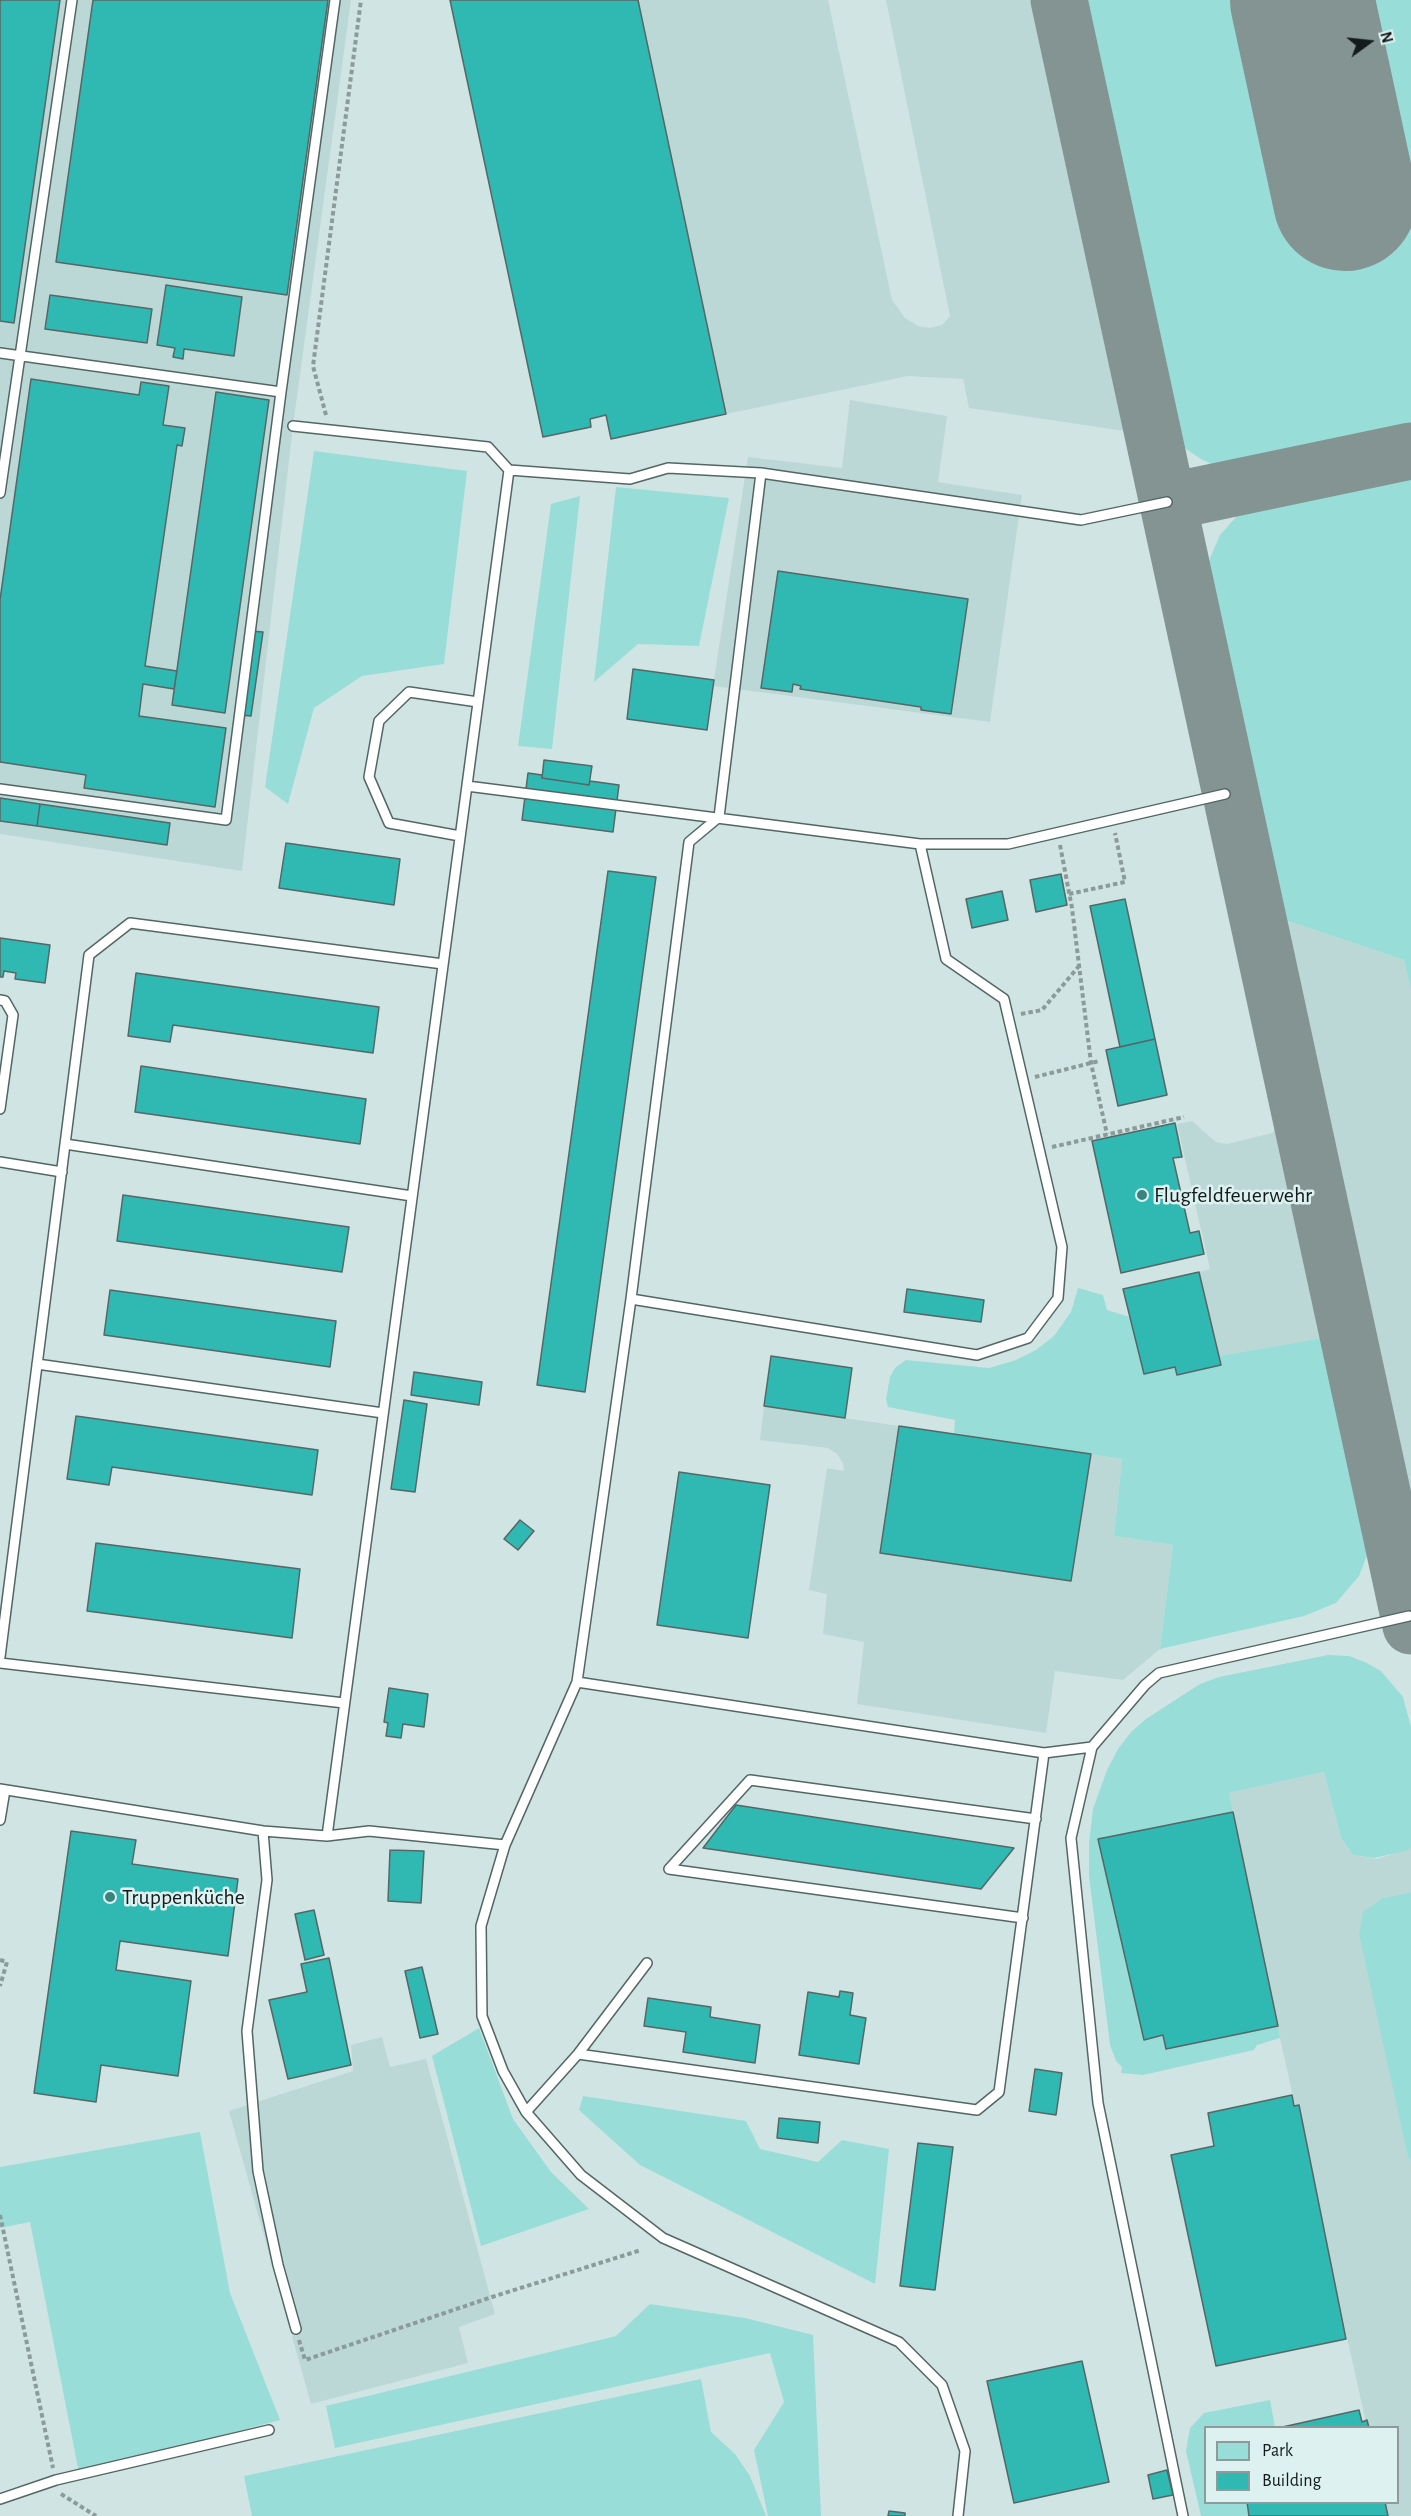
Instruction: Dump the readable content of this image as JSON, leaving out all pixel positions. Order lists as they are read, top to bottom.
{
  "places": ["Flugfeldfeuerwehr", "Truppenküche"],
  "legend": ["Park", "Building"],
  "north": "right"
}
